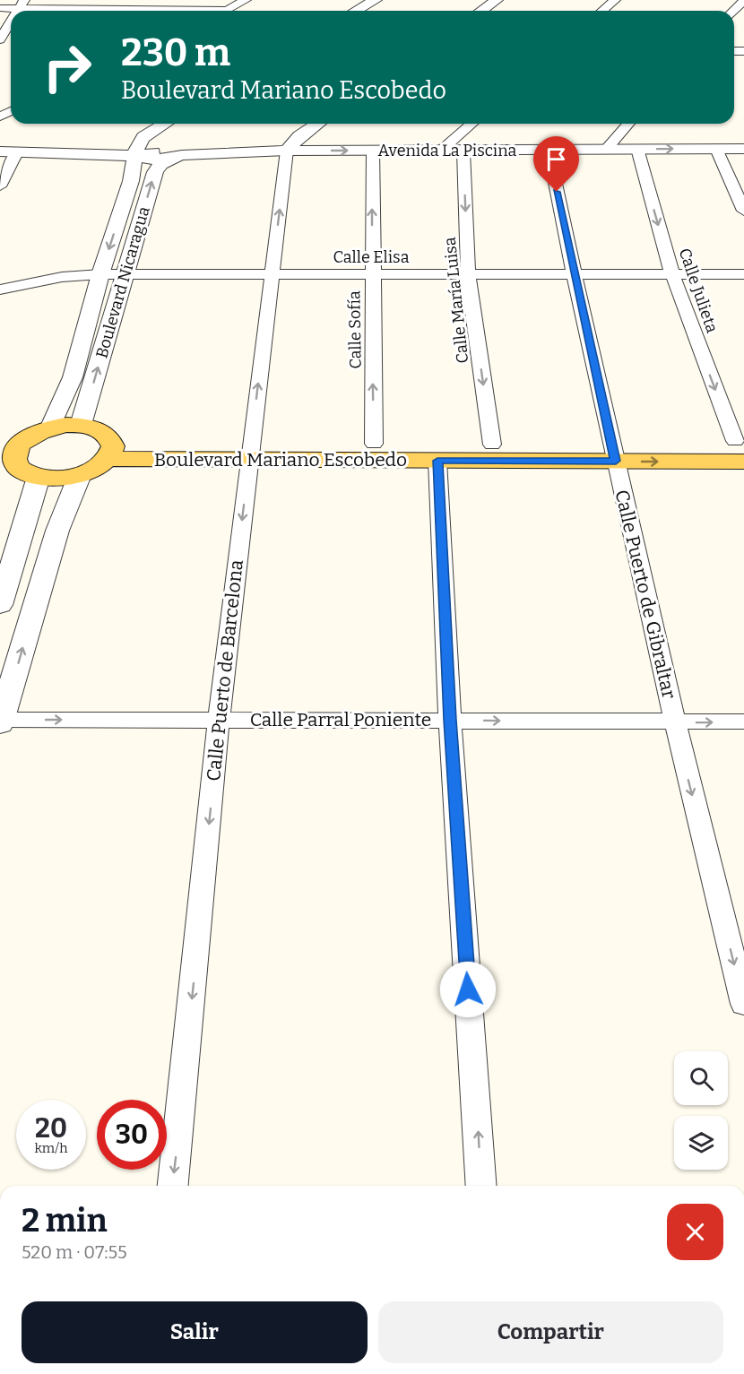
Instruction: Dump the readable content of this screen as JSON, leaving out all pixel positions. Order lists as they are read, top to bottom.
{
  "streets": {
    "main road": ["Boulevard Mariano Escobedo"],
    "street": [
      "Avenida La Piscina",
      "Calle Elisa",
      "Boulevard Nicaragua",
      "Calle Julieta",
      "Calle María Luisa",
      "Calle Sofía",
      "Calle Puerto de Gibraltar",
      "Calle Puerto de Barcelona",
      "Calle Parral Poniente"
    ]
  },
  "crossings": [
    ["Avenida La Piscina", "Boulevard Nicaragua"],
    ["Avenida La Piscina", "Calle Julieta"],
    ["Avenida La Piscina", "Calle María Luisa"],
    ["Avenida La Piscina", "Calle Sofía"],
    ["Avenida La Piscina", "Calle Puerto de Gibraltar"],
    ["Avenida La Piscina", "Calle Puerto de Barcelona"],
    ["Calle Elisa", "Boulevard Nicaragua"],
    ["Calle Elisa", "Calle Julieta"],
    ["Calle Elisa", "Calle María Luisa"],
    ["Calle Elisa", "Calle Sofía"],
    ["Calle Elisa", "Calle Puerto de Gibraltar"],
    ["Calle Elisa", "Calle Puerto de Barcelona"],
    ["Calle Julieta", "Boulevard Mariano Escobedo"],
    ["Calle María Luisa", "Boulevard Mariano Escobedo"],
    ["Calle Sofía", "Boulevard Mariano Escobedo"],
    ["Boulevard Mariano Escobedo", "Calle Puerto de Gibraltar"],
    ["Boulevard Mariano Escobedo", "Calle Puerto de Barcelona"],
    ["Calle Puerto de Gibraltar", "Calle Parral Poniente"],
    ["Calle Puerto de Barcelona", "Calle Parral Poniente"]
  ],
  "one_way": [
    "Calle Julieta",
    "Calle María Luisa",
    "Calle Sofía",
    "Calle Parral Poniente"
  ],
  "page": {
    "turn": ["230 m", "Boulevard Mariano Escobedo"],
    "speed": "20 km/h",
    "limit": "30",
    "heading": ["2 min", "520 m · 07:55"],
    "buttons": ["Salir", "Compartir"]
  }
}
